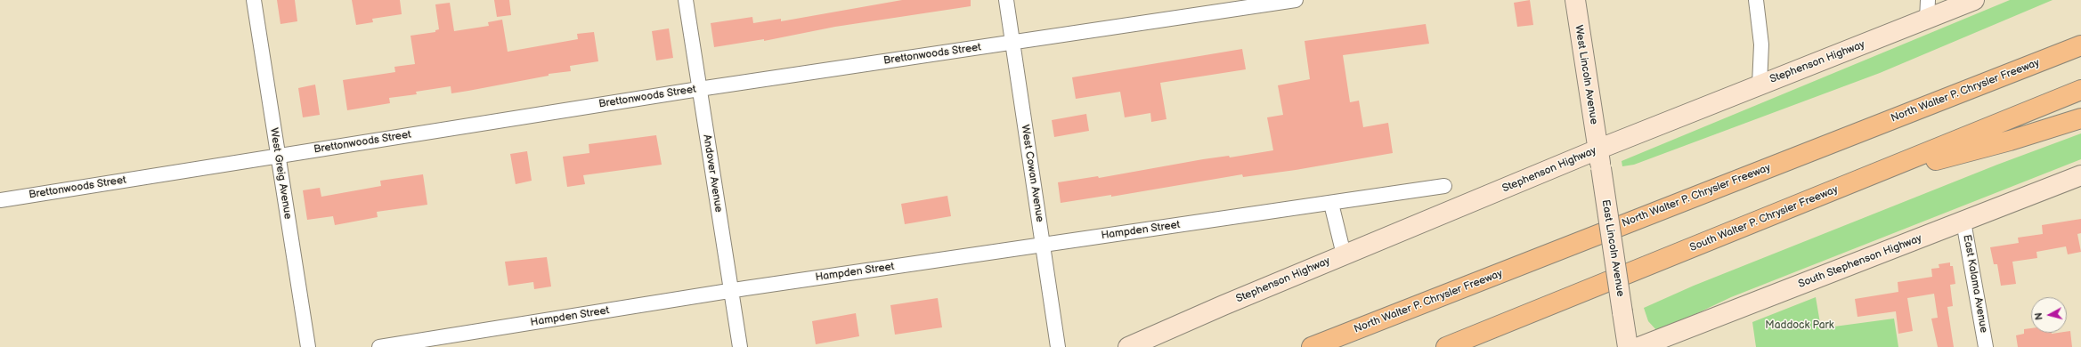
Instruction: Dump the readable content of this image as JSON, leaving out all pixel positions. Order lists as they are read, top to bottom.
{
  "streets": {
    "highway": ["North Walter P. Chrysler Freeway", "South Walter P. Chrysler Freeway"],
    "main road": [
      "Stephenson Highway",
      "West Lincoln Avenue",
      "East Lincoln Avenue",
      "South Stephenson Highway"
    ],
    "street": [
      "Brettonwoods Street",
      "West Greig Avenue",
      "Andover Avenue",
      "West Cowan Avenue",
      "Hampden Street",
      "East Kalama Avenue"
    ]
  },
  "crossings": [
    ["Brettonwoods Street", "West Greig Avenue"],
    ["Brettonwoods Street", "Andover Avenue"],
    ["Brettonwoods Street", "West Cowan Avenue"],
    ["Stephenson Highway", "West Lincoln Avenue"],
    ["Stephenson Highway", "East Lincoln Avenue"],
    ["West Lincoln Avenue", "East Lincoln Avenue"],
    ["Andover Avenue", "Hampden Street"],
    ["West Cowan Avenue", "Hampden Street"],
    ["South Stephenson Highway", "East Kalama Avenue"]
  ],
  "parks": ["Maddock Park"],
  "north": "left"
}
